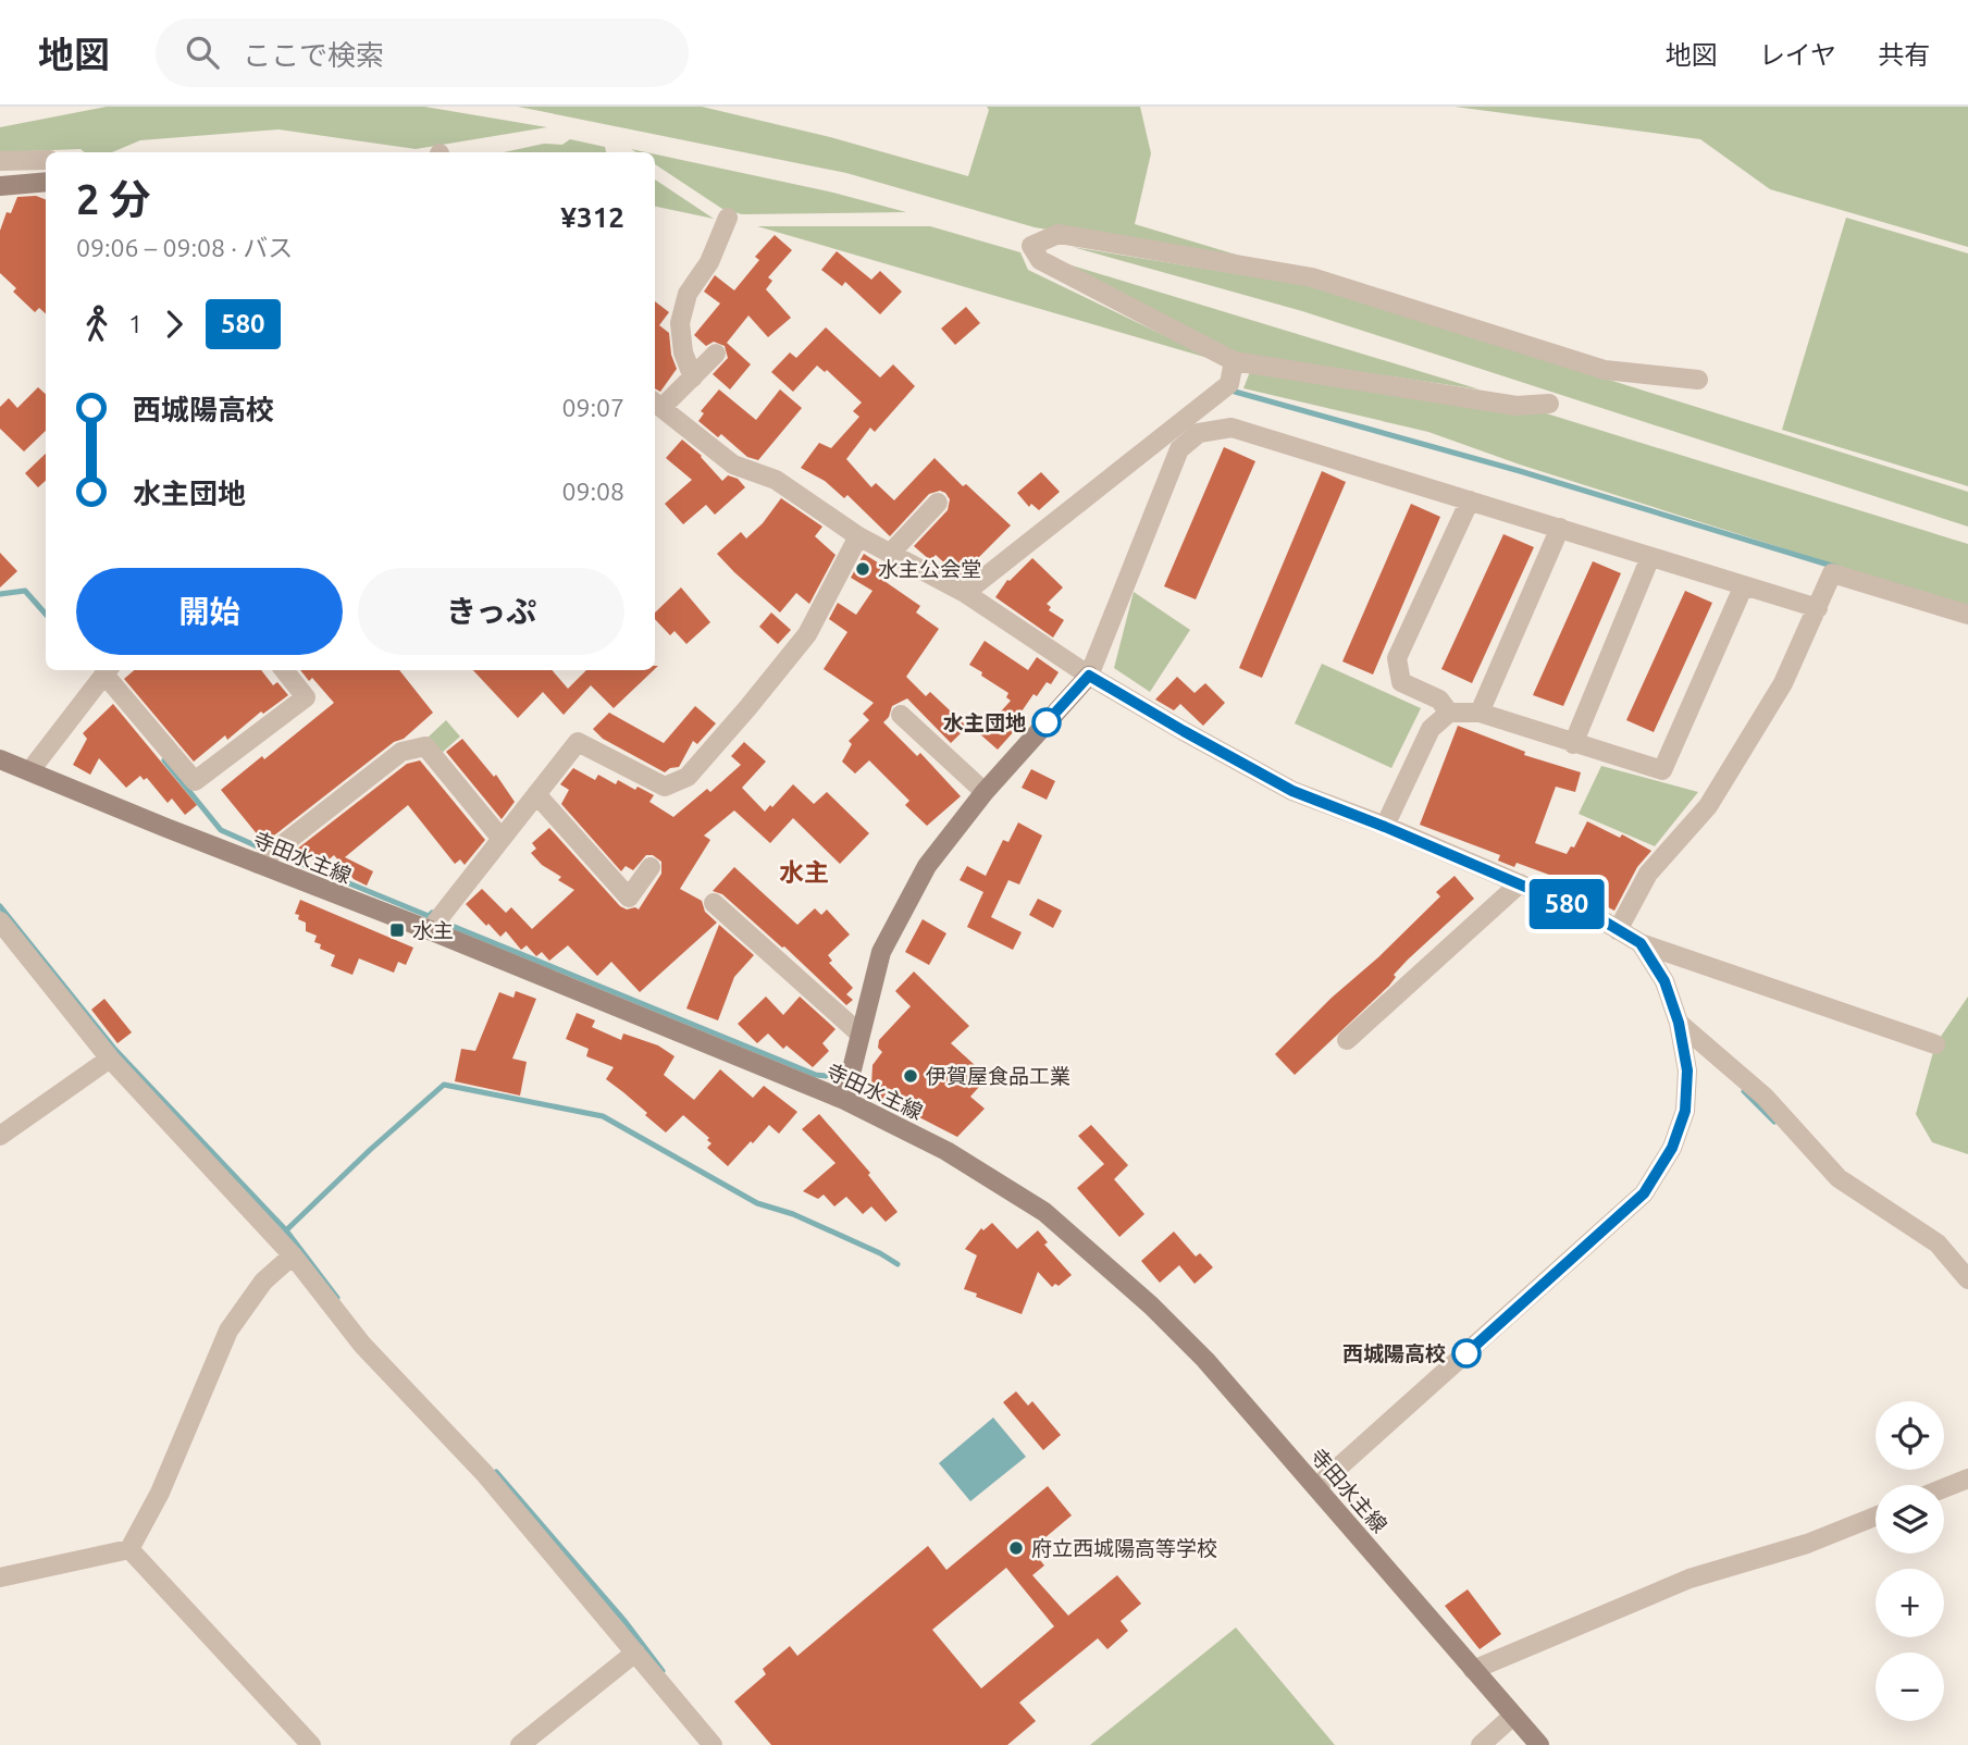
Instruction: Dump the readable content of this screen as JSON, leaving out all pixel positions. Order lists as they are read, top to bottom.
{
  "streets": {
    "main road": ["寺田水主線"]
  },
  "districts": ["水主"],
  "places": {
    "other": [
      "水主公会堂",
      "水主団地",
      "伊賀屋食品工業",
      "西城陽高校",
      "府立西城陽高等学校"
    ],
    "transit": ["水主"]
  },
  "lines": ["bus line 580"],
  "page": {
    "header": "地図",
    "search": "ここで検索",
    "nav": ["地図", "レイヤ", "共有"],
    "on_map": "580",
    "heading": ["2 分", "09:06 – 09:08 · バス", "¥312"],
    "legs": ["1", "580"],
    "list": [
      {
        "name": "西城陽高校",
        "value": "09:07"
      },
      {
        "name": "水主団地",
        "value": "09:08"
      }
    ],
    "buttons": ["開始", "きっぷ"],
    "map_buttons": ["+", "−"]
  }
}
